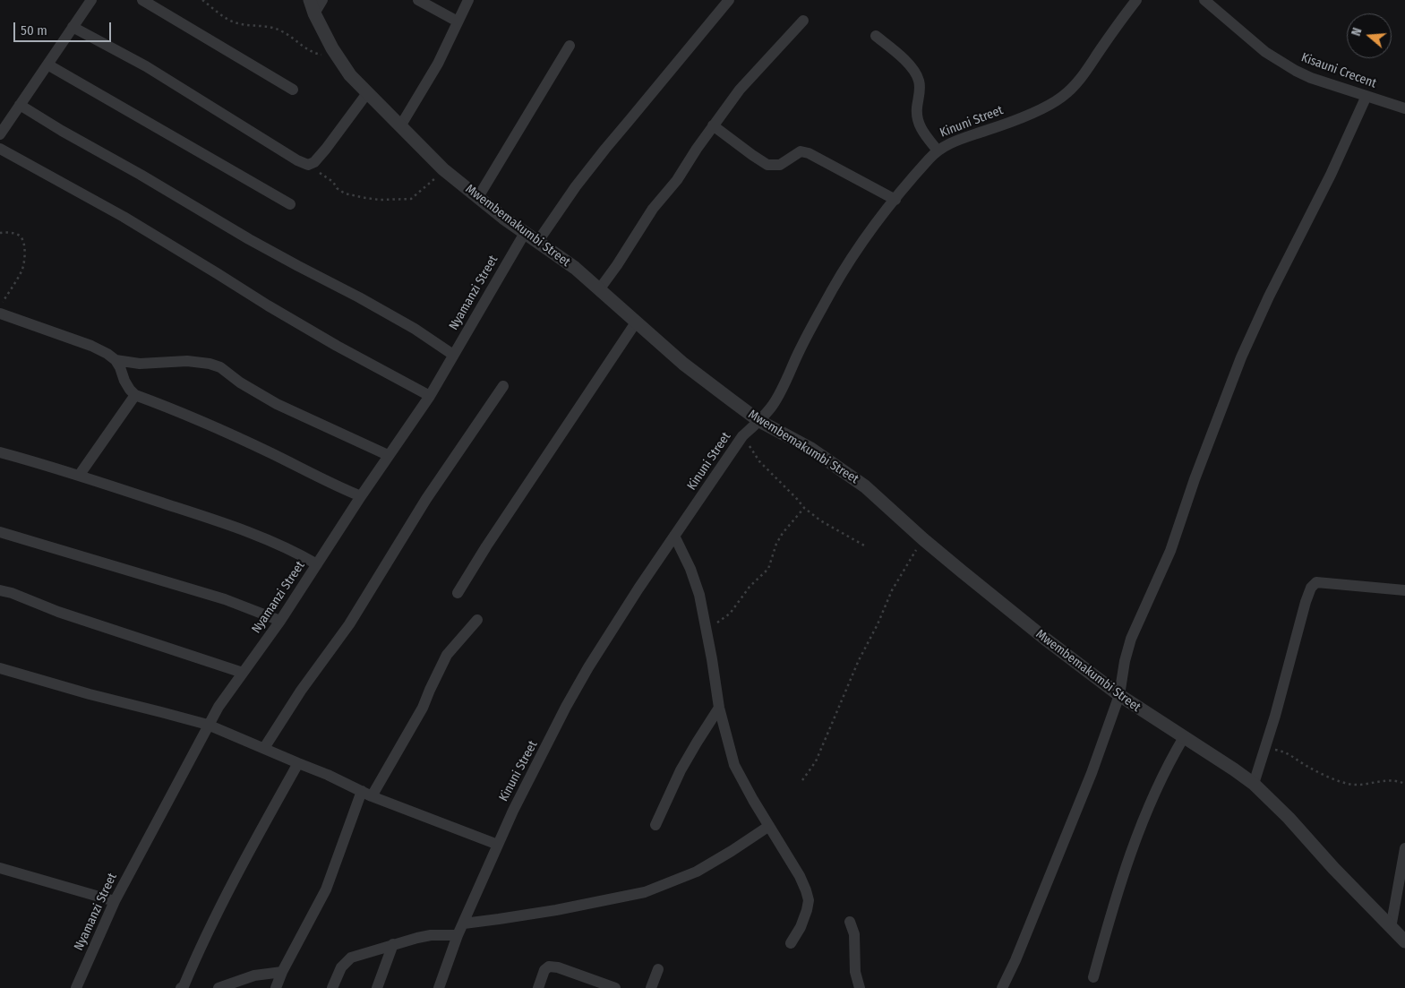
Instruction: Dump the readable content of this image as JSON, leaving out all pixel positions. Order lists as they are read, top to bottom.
{
  "streets": {
    "street": [
      "Kisauni Crecent",
      "Kinuni Street",
      "Mwembemakumbi Street",
      "Nyamanzi Street"
    ]
  },
  "crossings": [
    ["Kinuni Street", "Mwembemakumbi Street"],
    ["Mwembemakumbi Street", "Nyamanzi Street"]
  ],
  "scale_bar": "50 m",
  "north": "left"
}
